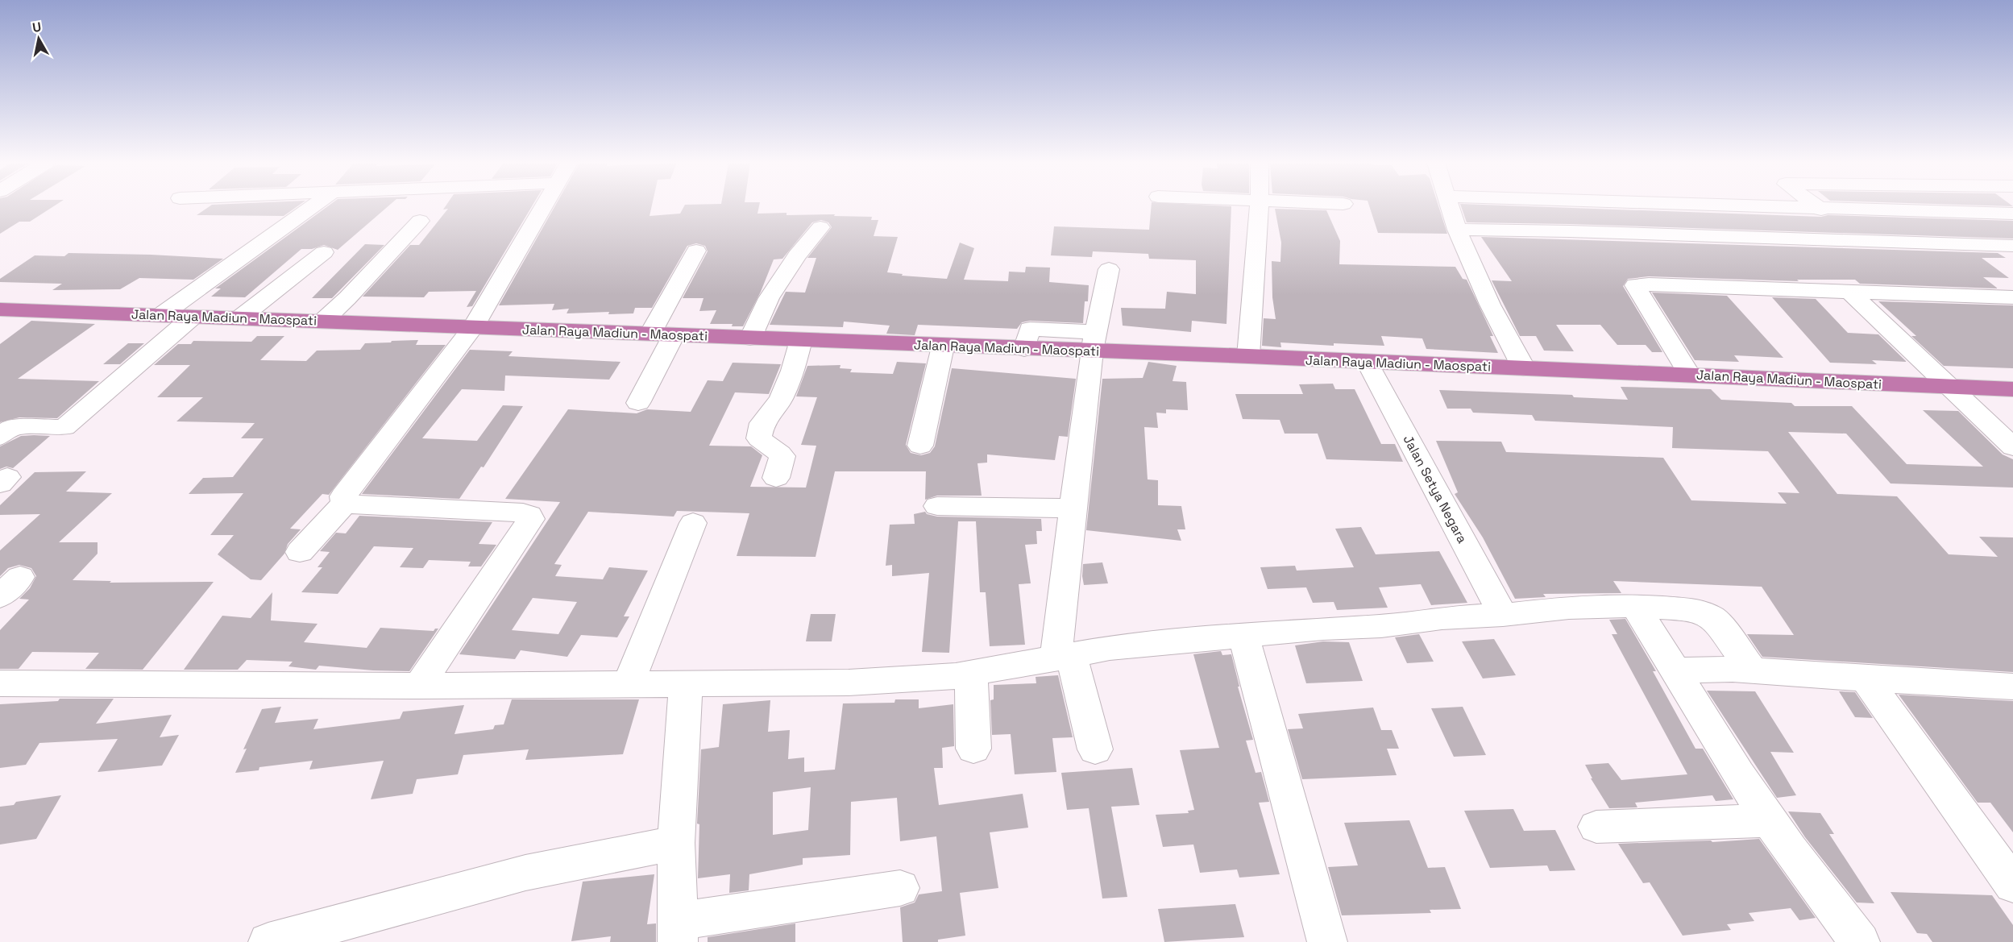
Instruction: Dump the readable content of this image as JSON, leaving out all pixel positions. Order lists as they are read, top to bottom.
{
  "streets": {
    "highway": ["Jalan Raya Madiun - Maospati"],
    "street": ["Jalan Setya Negara"]
  },
  "crossings": [
    ["Jalan Raya Madiun - Maospati", "Jalan Setya Negara"]
  ],
  "north": "top"
}
